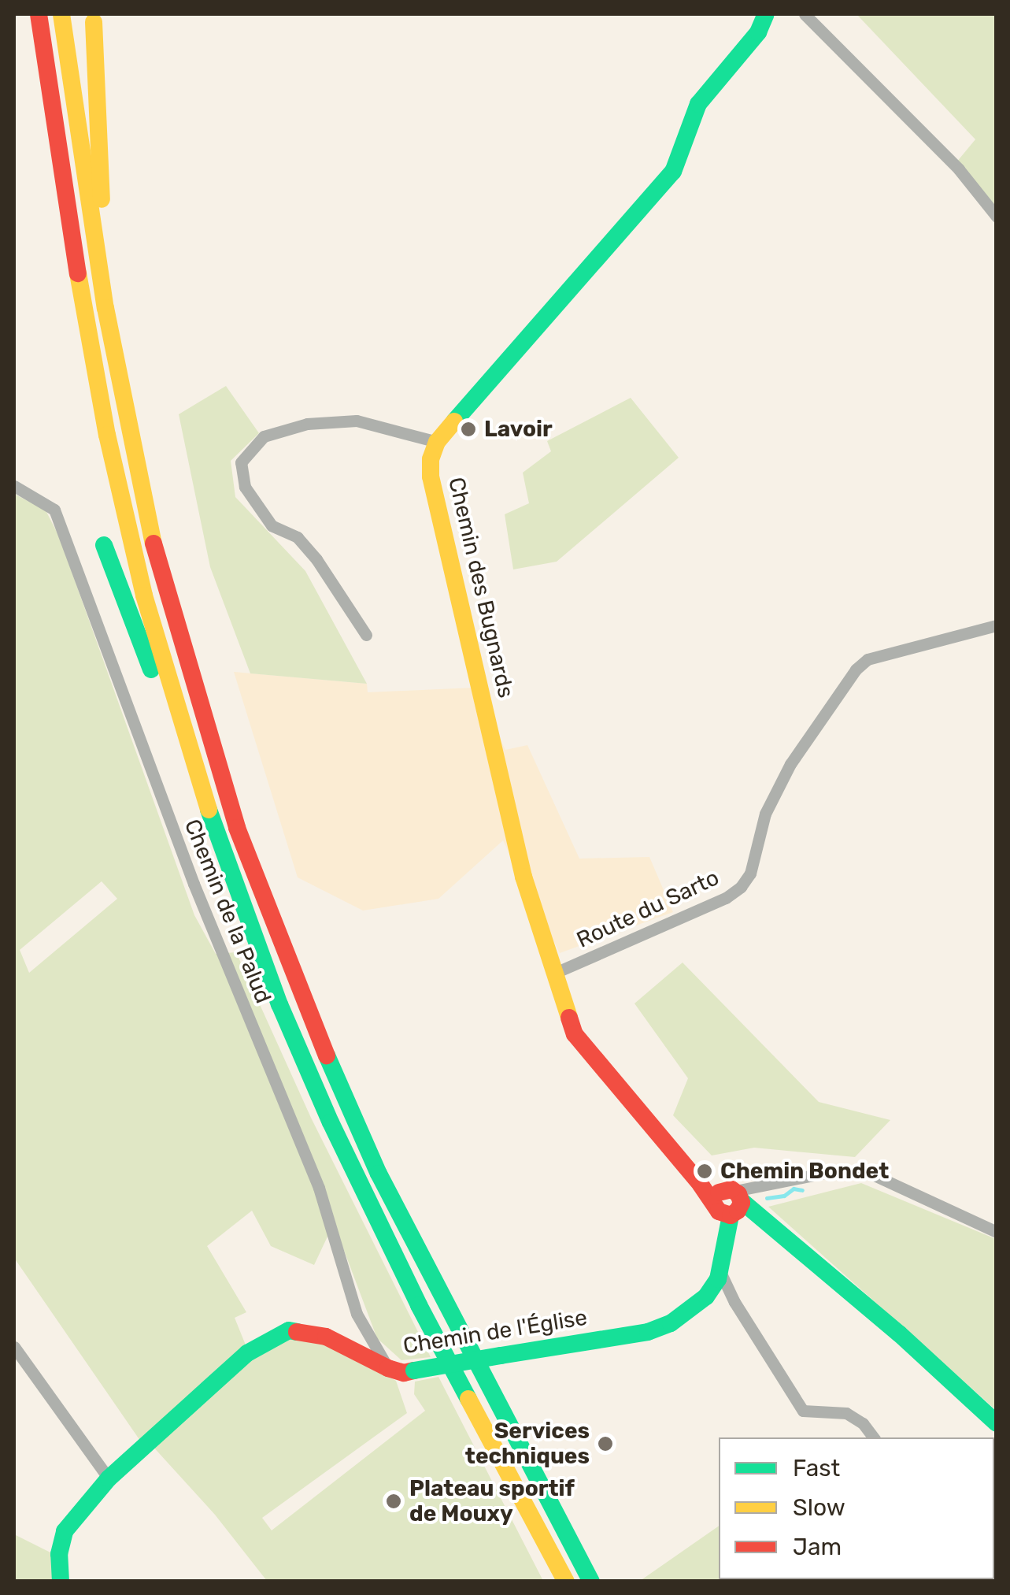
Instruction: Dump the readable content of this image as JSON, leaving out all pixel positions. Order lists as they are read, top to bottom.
{
  "streets": {
    "main road": ["Chemin des Bugnards", "Chemin de l'Église"],
    "street": ["Route du Sarto", "Chemin de la Palud"]
  },
  "crossings": [
    ["Chemin des Bugnards", "Route du Sarto"],
    ["Chemin des Bugnards", "Chemin de l'Église"],
    ["Chemin de la Palud", "Chemin de l'Église"]
  ],
  "places": [
    "Lavoir",
    "Chemin Bondet",
    "Services techniques",
    "Plateau sportif de Mouxy"
  ],
  "legend": ["Fast", "Slow", "Jam"]
}
